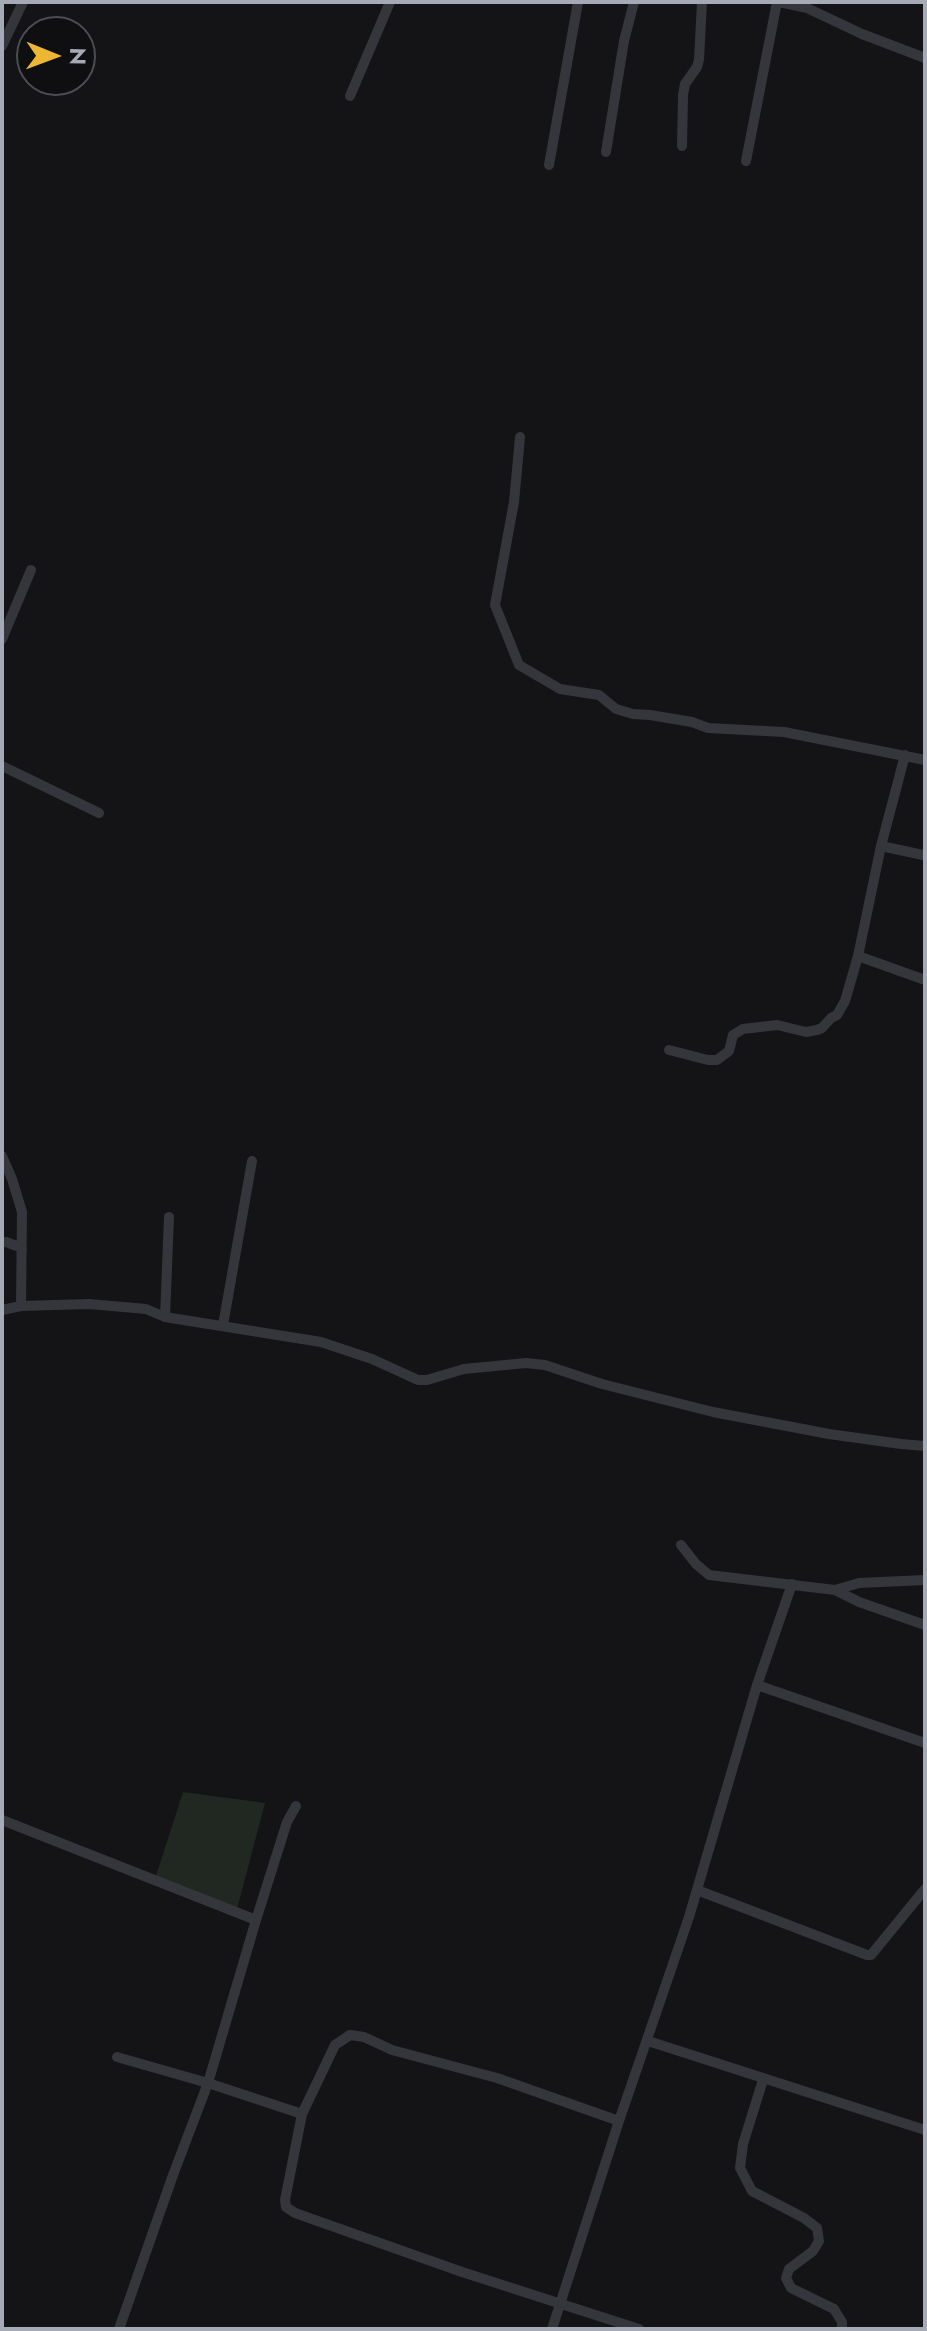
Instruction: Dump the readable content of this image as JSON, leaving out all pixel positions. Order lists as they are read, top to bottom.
{
  "north": "right"
}
